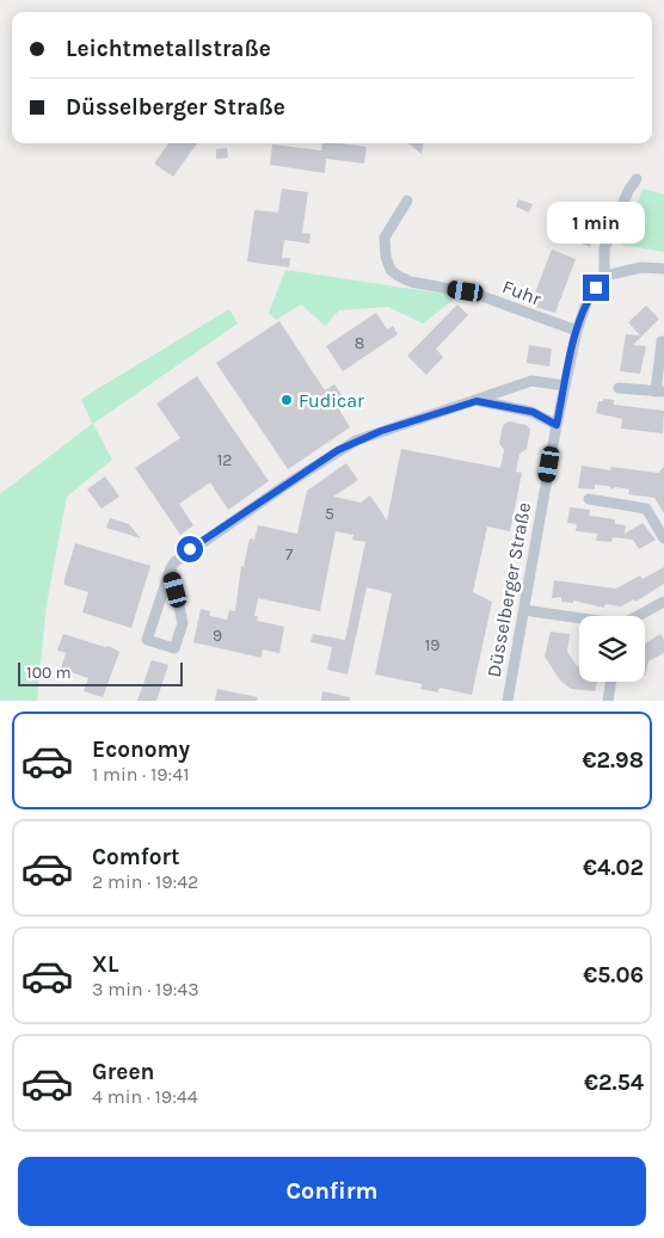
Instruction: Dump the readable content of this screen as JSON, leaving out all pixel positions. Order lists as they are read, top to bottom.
{
  "streets": {
    "street": ["Fuhr", "Düsselberger Straße"]
  },
  "crossings": [
    ["Fuhr", "Düsselberger Straße"]
  ],
  "places": ["Fudicar"],
  "house_numbers": [
    "8",
    "12",
    "5",
    "7",
    "9",
    "19"
  ],
  "scale_bar": "100 m",
  "page": {
    "banner": ["Leichtmetallstraße", "Düsselberger Straße"],
    "bubble": "1 min",
    "scale": "100 m",
    "list": [
      {
        "name": "Economy",
        "note": "1 min · 19:41",
        "value": "€2.98"
      },
      {
        "name": "Comfort",
        "note": "2 min · 19:42",
        "value": "€4.02"
      },
      {
        "name": "XL",
        "note": "3 min · 19:43",
        "value": "€5.06"
      },
      {
        "name": "Green",
        "note": "4 min · 19:44",
        "value": "€2.54"
      }
    ],
    "buttons": "Confirm"
  }
}
